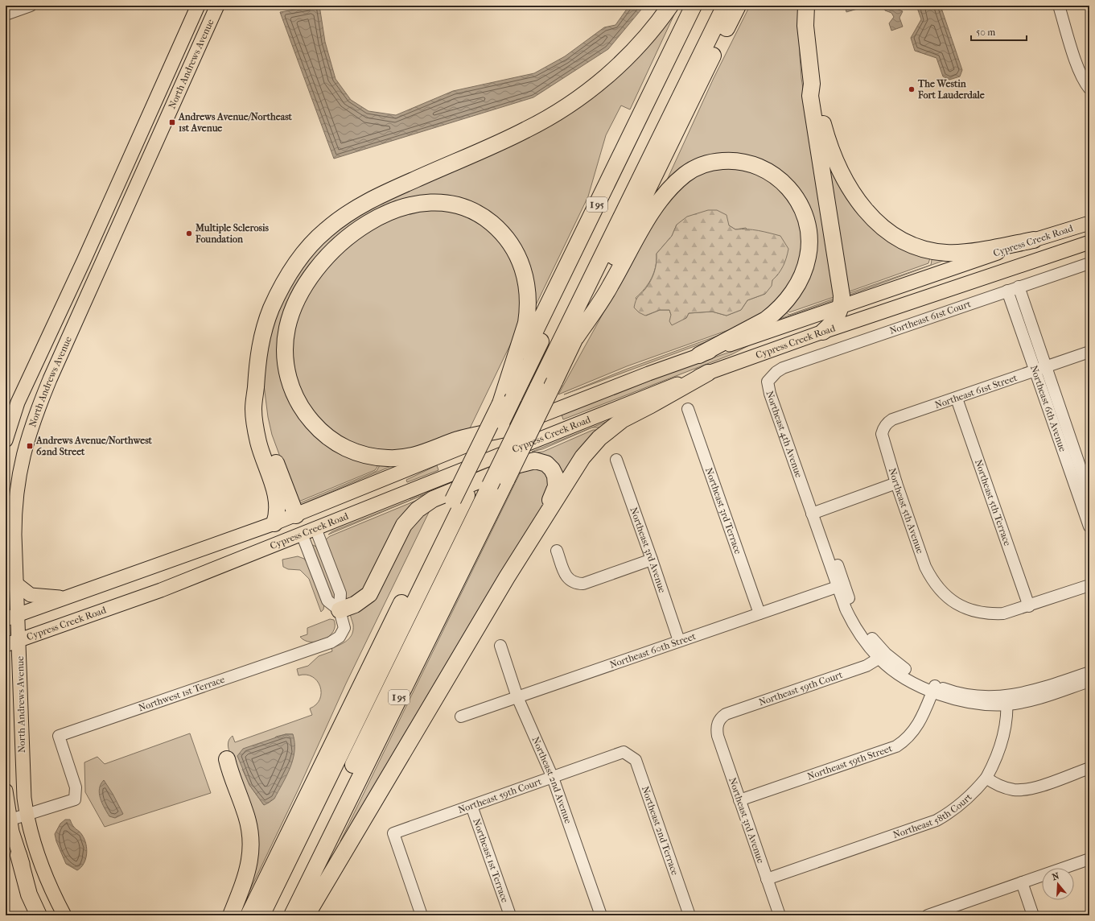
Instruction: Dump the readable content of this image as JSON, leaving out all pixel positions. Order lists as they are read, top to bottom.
{
  "streets": {
    "highway": ["I 95"],
    "main road": ["North Andrews Avenue", "Cypress Creek Road"],
    "street": [
      "Northeast 61st Court",
      "Northeast 61st Street",
      "Northeast 6th Avenue",
      "Northeast 4th Avenue",
      "Northeast 5th Terrace",
      "Northeast 3rd Terrace",
      "Northeast 5th Avenue",
      "Northeast 3rd Avenue",
      "Northeast 60th Street",
      "Northeast 59th Court",
      "Northwest 1st Terrace",
      "Northeast 59th Street",
      "Northeast 2nd Avenue",
      "Northeast 58th Court",
      "Northeast 2nd Terrace",
      "Northeast 1st Terrace"
    ]
  },
  "crossings": [
    ["North Andrews Avenue", "Cypress Creek Road"],
    ["North Andrews Avenue", "Northwest 1st Terrace"],
    ["Cypress Creek Road", "Northwest 1st Terrace"],
    ["Northeast 61st Court", "Northeast 6th Avenue"],
    ["Northeast 61st Court", "Northeast 4th Avenue"],
    ["Northeast 61st Street", "Northeast 6th Avenue"],
    ["Northeast 61st Street", "Northeast 5th Terrace"],
    ["Northeast 61st Street", "Northeast 5th Avenue"],
    ["Northeast 4th Avenue", "Northeast 60th Street"],
    ["Northeast 4th Avenue", "Northeast 59th Court"],
    ["Northeast 4th Avenue", "Northeast 59th Street"],
    ["Northeast 5th Terrace", "Northeast 5th Avenue"],
    ["Northeast 3rd Terrace", "Northeast 60th Street"],
    ["Northeast 3rd Avenue", "Northeast 60th Street"],
    ["Northeast 3rd Avenue", "Northeast 59th Court"],
    ["Northeast 3rd Avenue", "Northeast 59th Street"],
    ["Northeast 3rd Avenue", "Northeast 58th Court"],
    ["Northeast 60th Street", "Northeast 2nd Avenue"],
    ["Northeast 59th Court", "Northeast 2nd Avenue"],
    ["Northeast 59th Court", "Northeast 2nd Terrace"],
    ["Northeast 59th Court", "Northeast 1st Terrace"]
  ],
  "places": {
    "other": ["The Westin Fort Lauderdale", "Multiple Sclerosis Foundation"],
    "transit": ["Andrews Avenue/Northeast 1st Avenue", "Andrews Avenue/Northwest 62nd Street"]
  },
  "scale_bar": "50 m",
  "north": "top"
}
